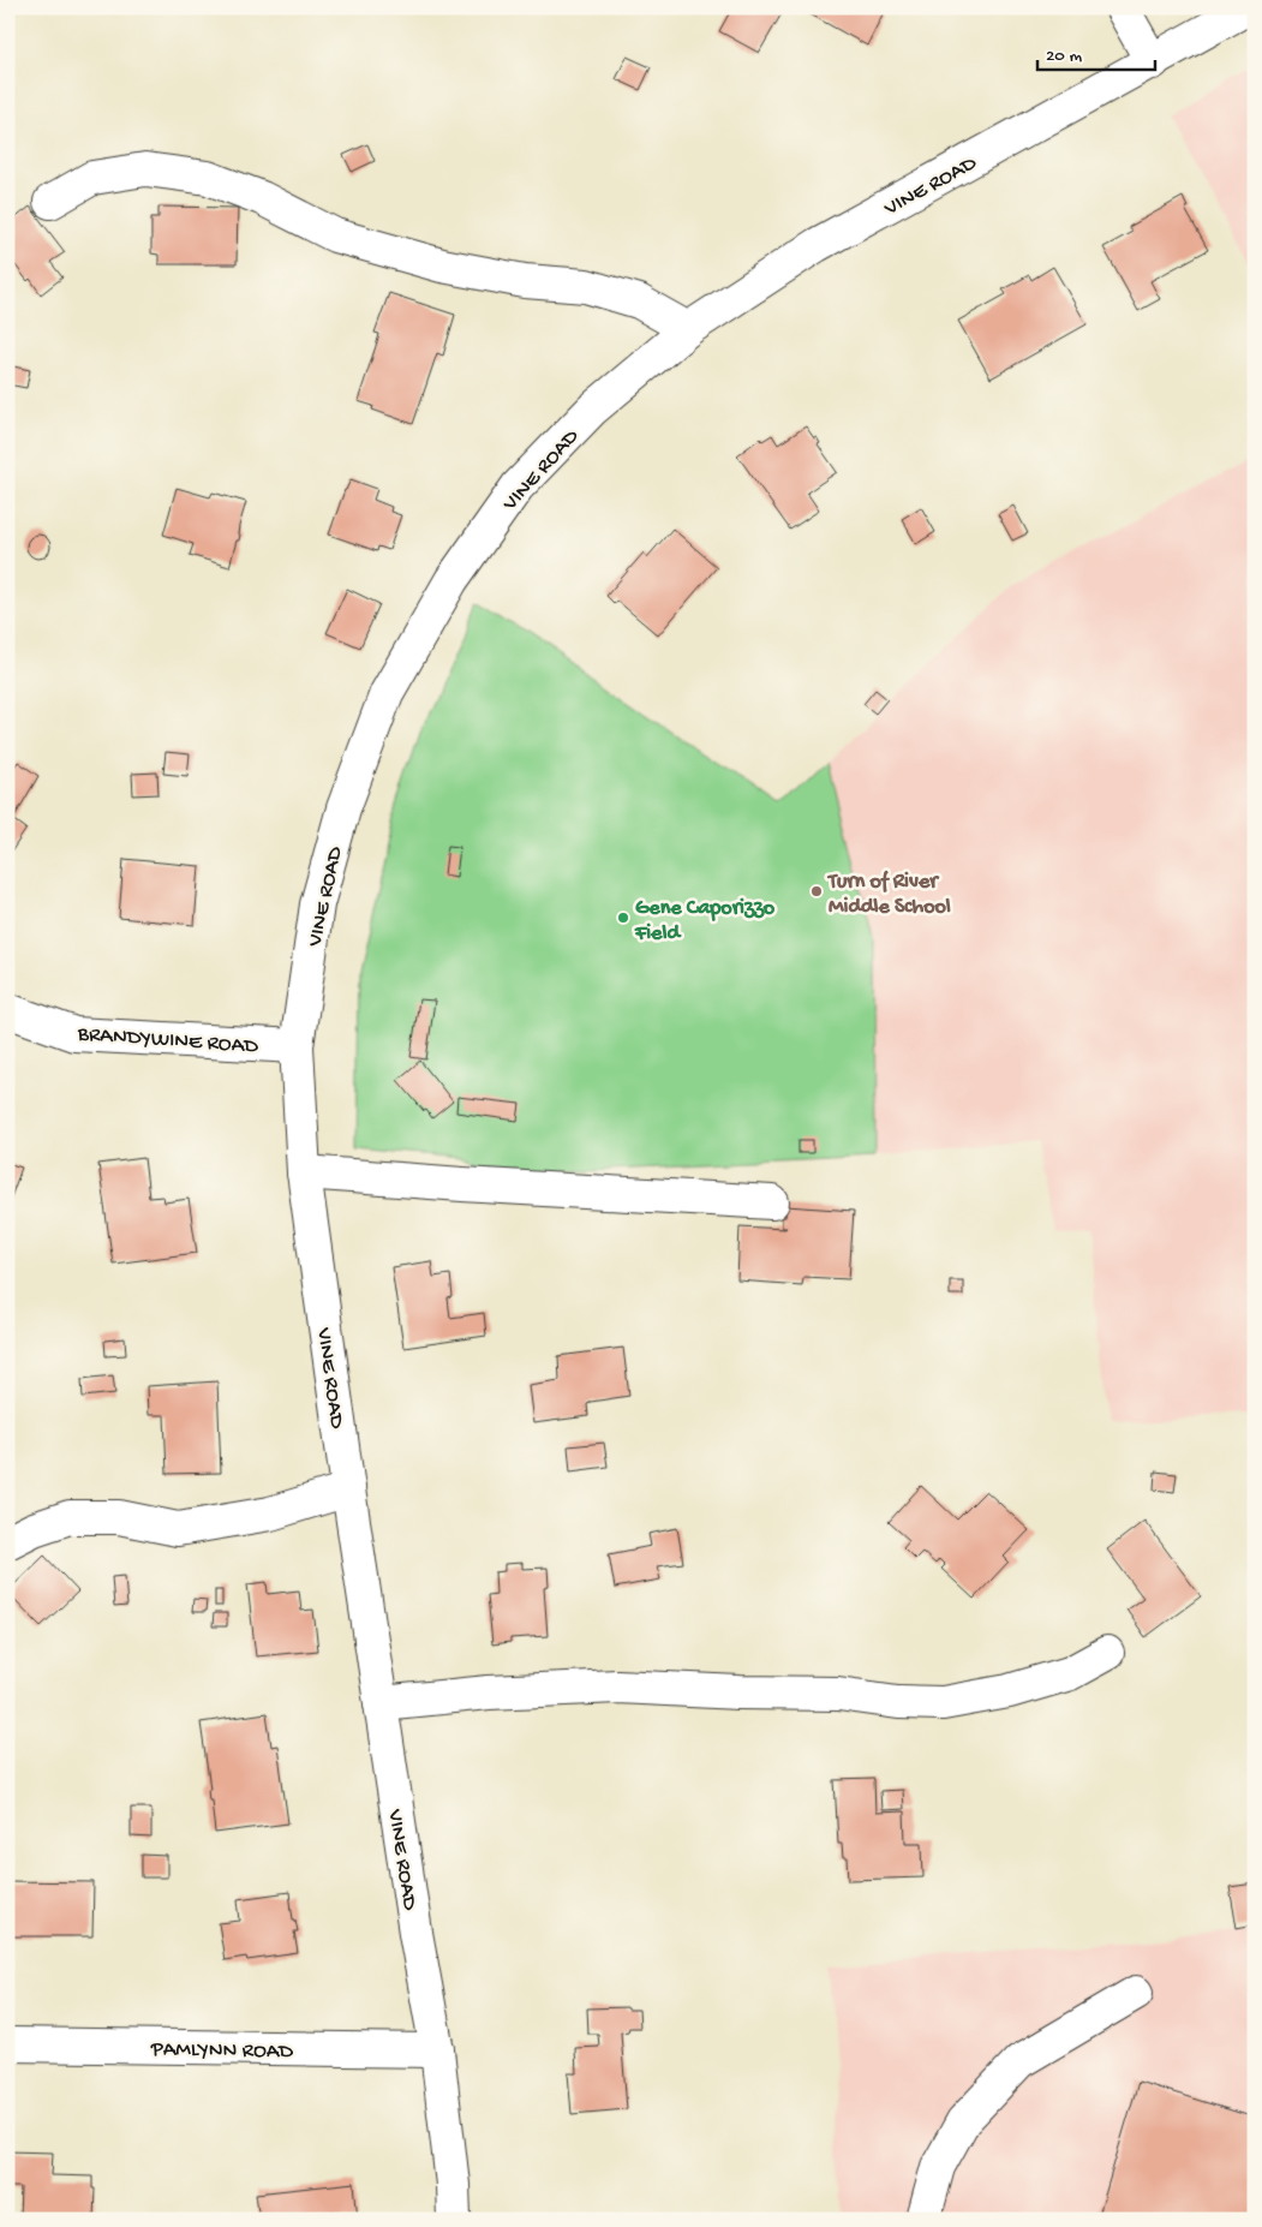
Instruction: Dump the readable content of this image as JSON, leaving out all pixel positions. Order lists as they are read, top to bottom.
{
  "streets": {
    "street": ["VINE ROAD", "BRANDYWINE ROAD", "PAMLYNN ROAD"]
  },
  "crossings": [
    ["VINE ROAD", "BRANDYWINE ROAD"],
    ["VINE ROAD", "PAMLYNN ROAD"]
  ],
  "places": ["Turn of River Middle School", "Gene Caporizzo Field"],
  "scale_bar": "20 m"
}
